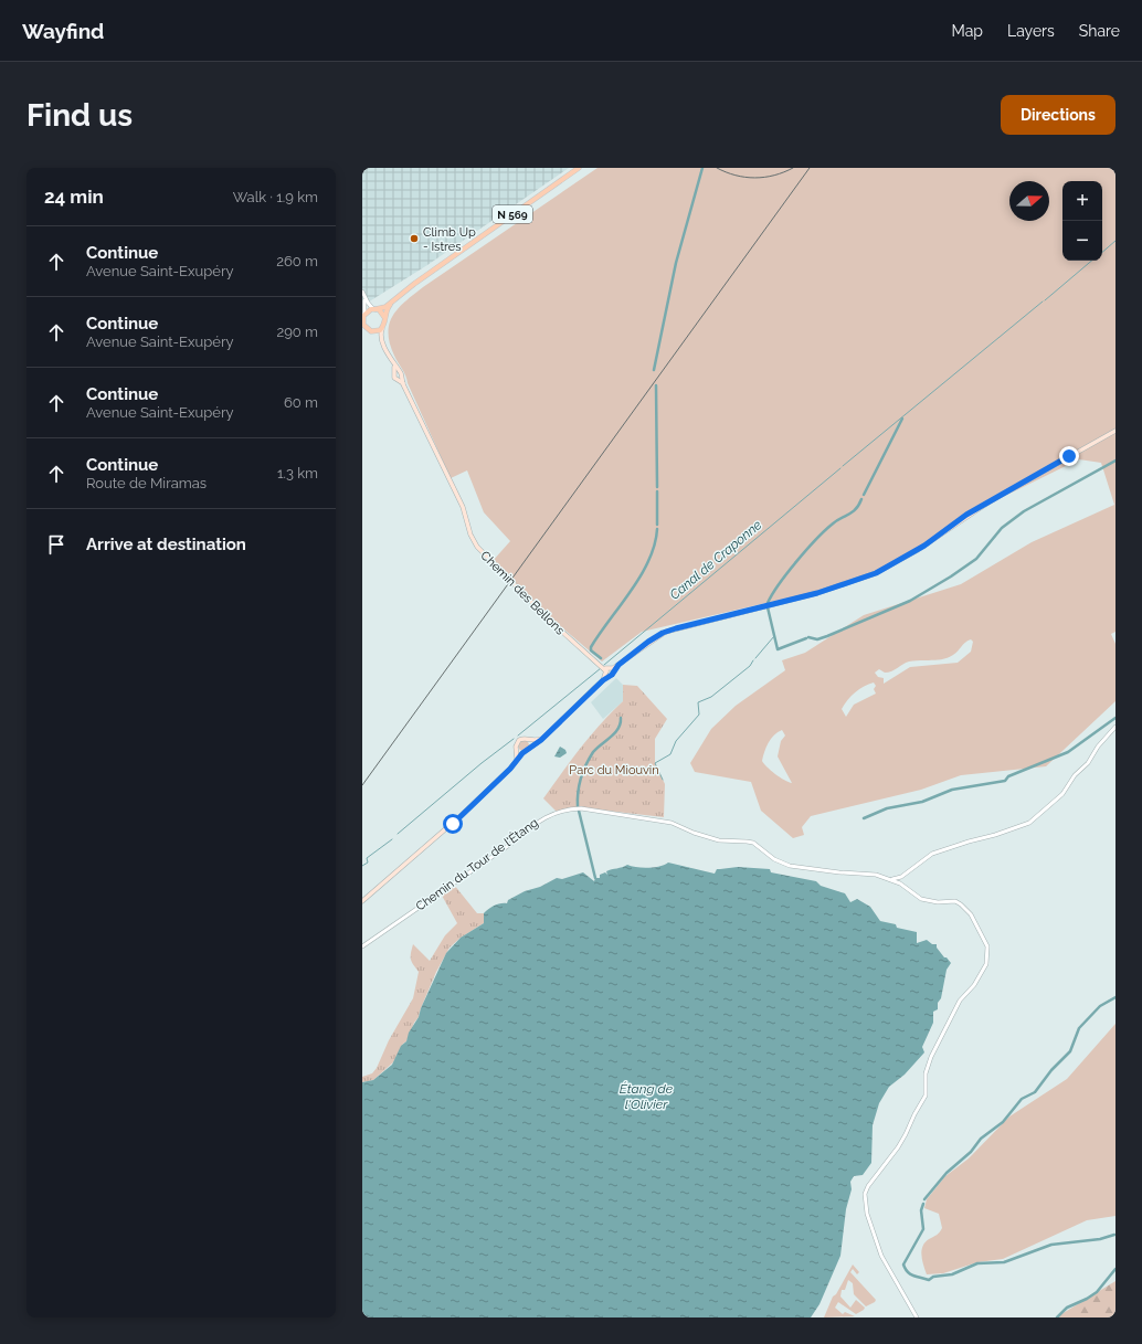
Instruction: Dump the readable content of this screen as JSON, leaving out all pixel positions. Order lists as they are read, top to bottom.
{
  "streets": {
    "main road": ["N 569", "Chemin des Bellons"],
    "street": ["Chemin du Tour de l'Étang"]
  },
  "water": ["Canal de Craponne", "Étang de l'Olivier"],
  "parks": ["Parc du Miouvin"],
  "places": ["Climb Up - Istres"],
  "north": "right",
  "page": {
    "header": "Wayfind",
    "nav": ["Map", "Layers", "Share"],
    "buttons": "Directions",
    "title": "Find us",
    "heading": ["24 min", "Walk · 1.9 km"],
    "map_buttons": ["+", "−"],
    "list": [
      ["Continue", "Avenue Saint-Exupéry", "260 m"],
      ["Continue", "Avenue Saint-Exupéry", "290 m"],
      ["Continue", "Avenue Saint-Exupéry", "60 m"],
      ["Continue", "Route de Miramas", "1.3 km"],
      "Arrive at destination"
    ]
  }
}
